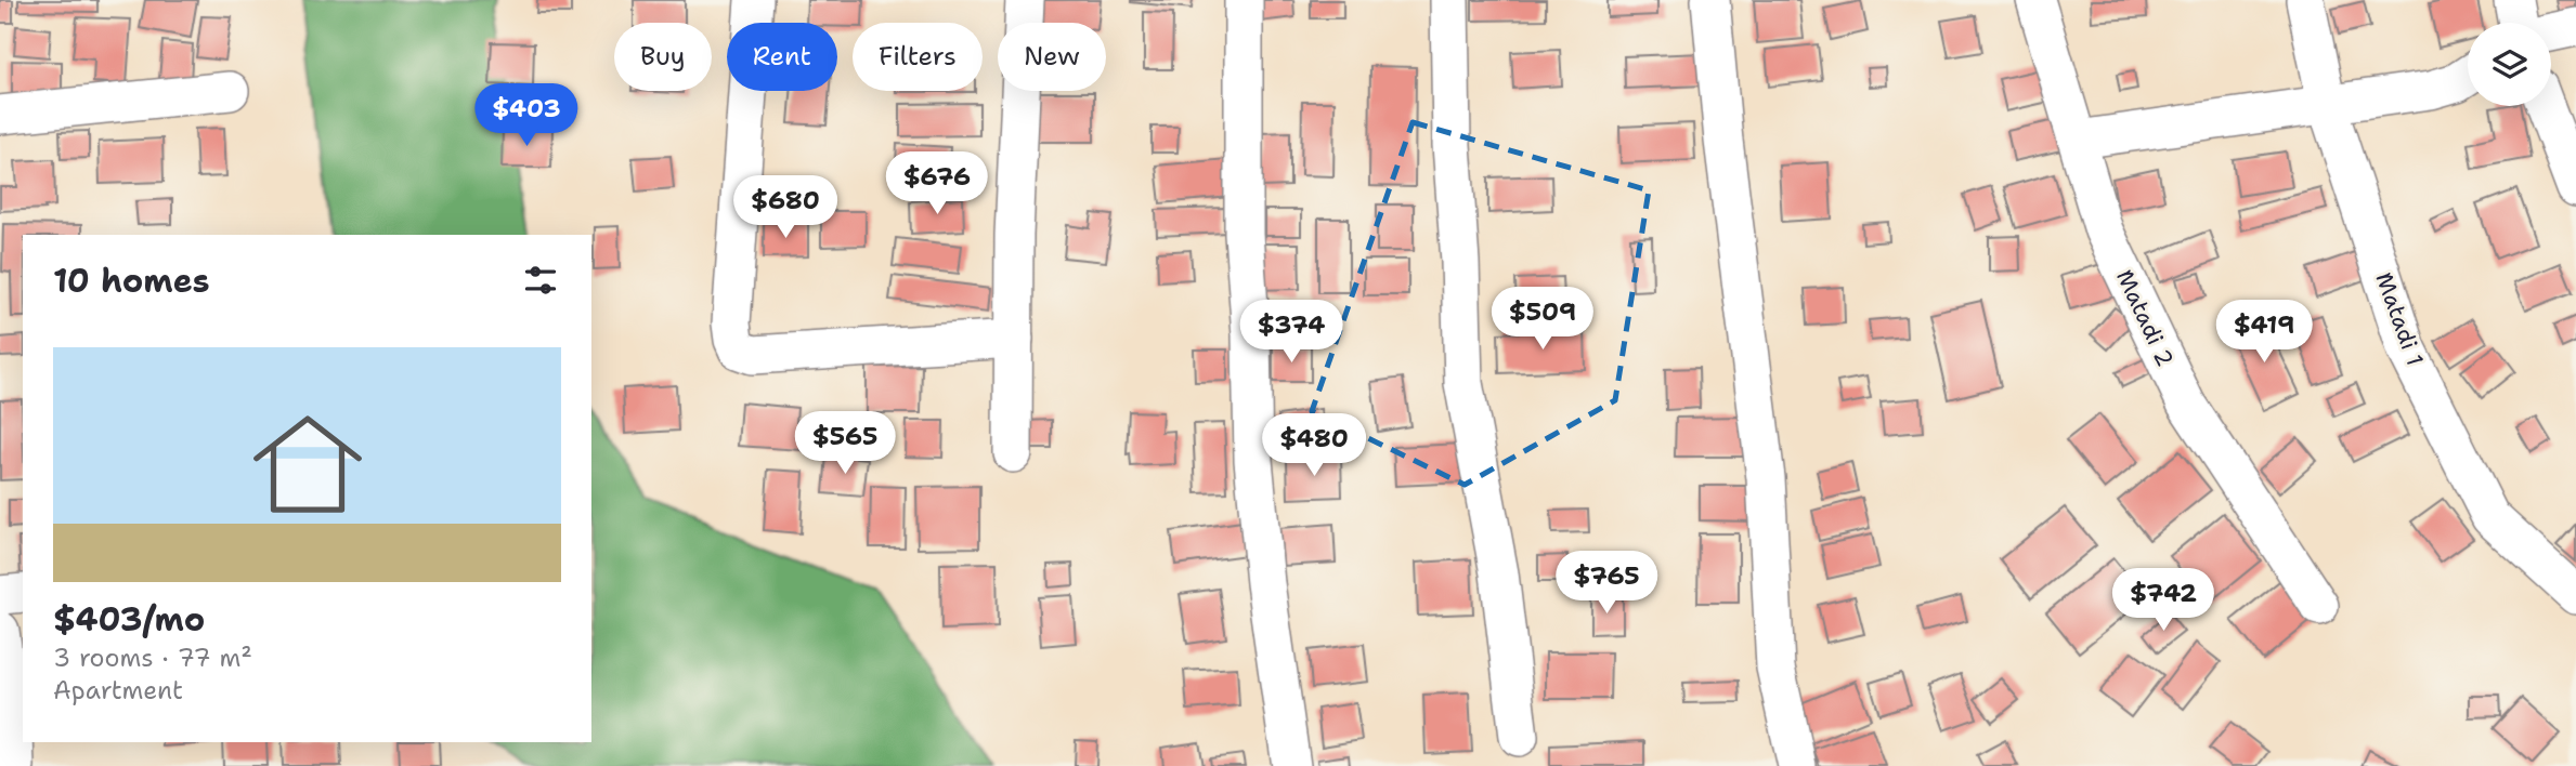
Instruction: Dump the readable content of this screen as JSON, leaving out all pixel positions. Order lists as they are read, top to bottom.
{
  "streets": {
    "street": ["Matadi 2", "Matadi 1"]
  },
  "page": {
    "chip": [
      "Buy",
      "Rent",
      "Filters",
      "New"
    ],
    "price": [
      "$403",
      "$676",
      "$680",
      "$509",
      "$374",
      "$419",
      "$565",
      "$480",
      "$765",
      "$742"
    ],
    "heading": "10 homes",
    "list": [
      {
        "name": "$403/mo",
        "note": "3 rooms · 77 m² · Apartment"
      }
    ]
  }
}
